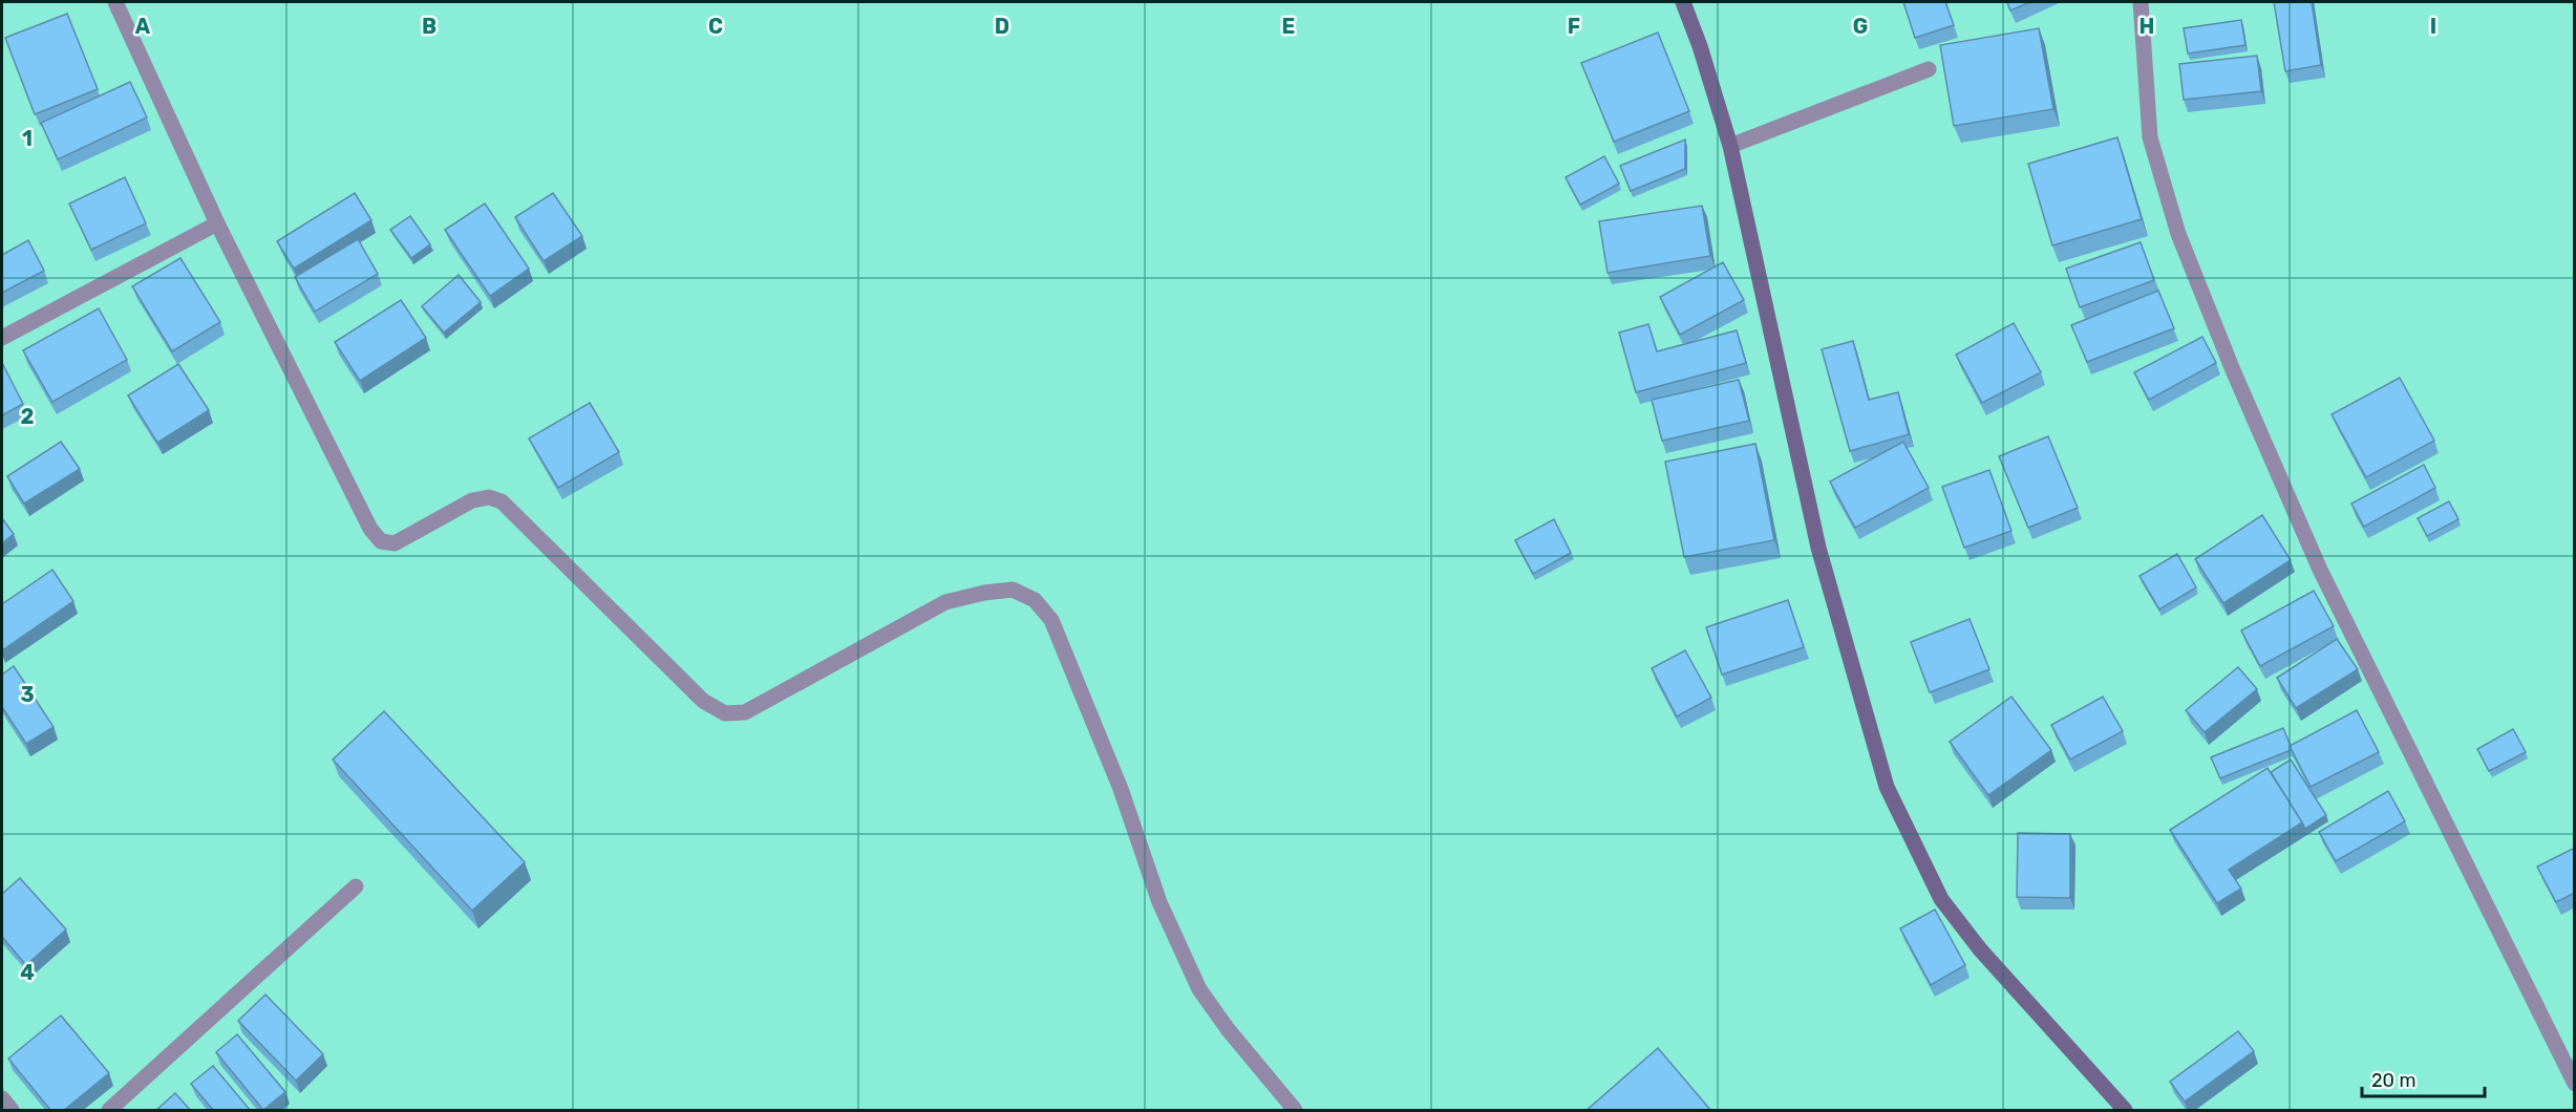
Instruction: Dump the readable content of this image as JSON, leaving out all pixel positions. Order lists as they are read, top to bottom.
{
  "scale_bar": "20 m",
  "grid": {
    "columns": [
      "A",
      "B",
      "C",
      "D",
      "E",
      "F",
      "G",
      "H",
      "I"
    ],
    "rows": [
      "1",
      "2",
      "3",
      "4"
    ]
  }
}
